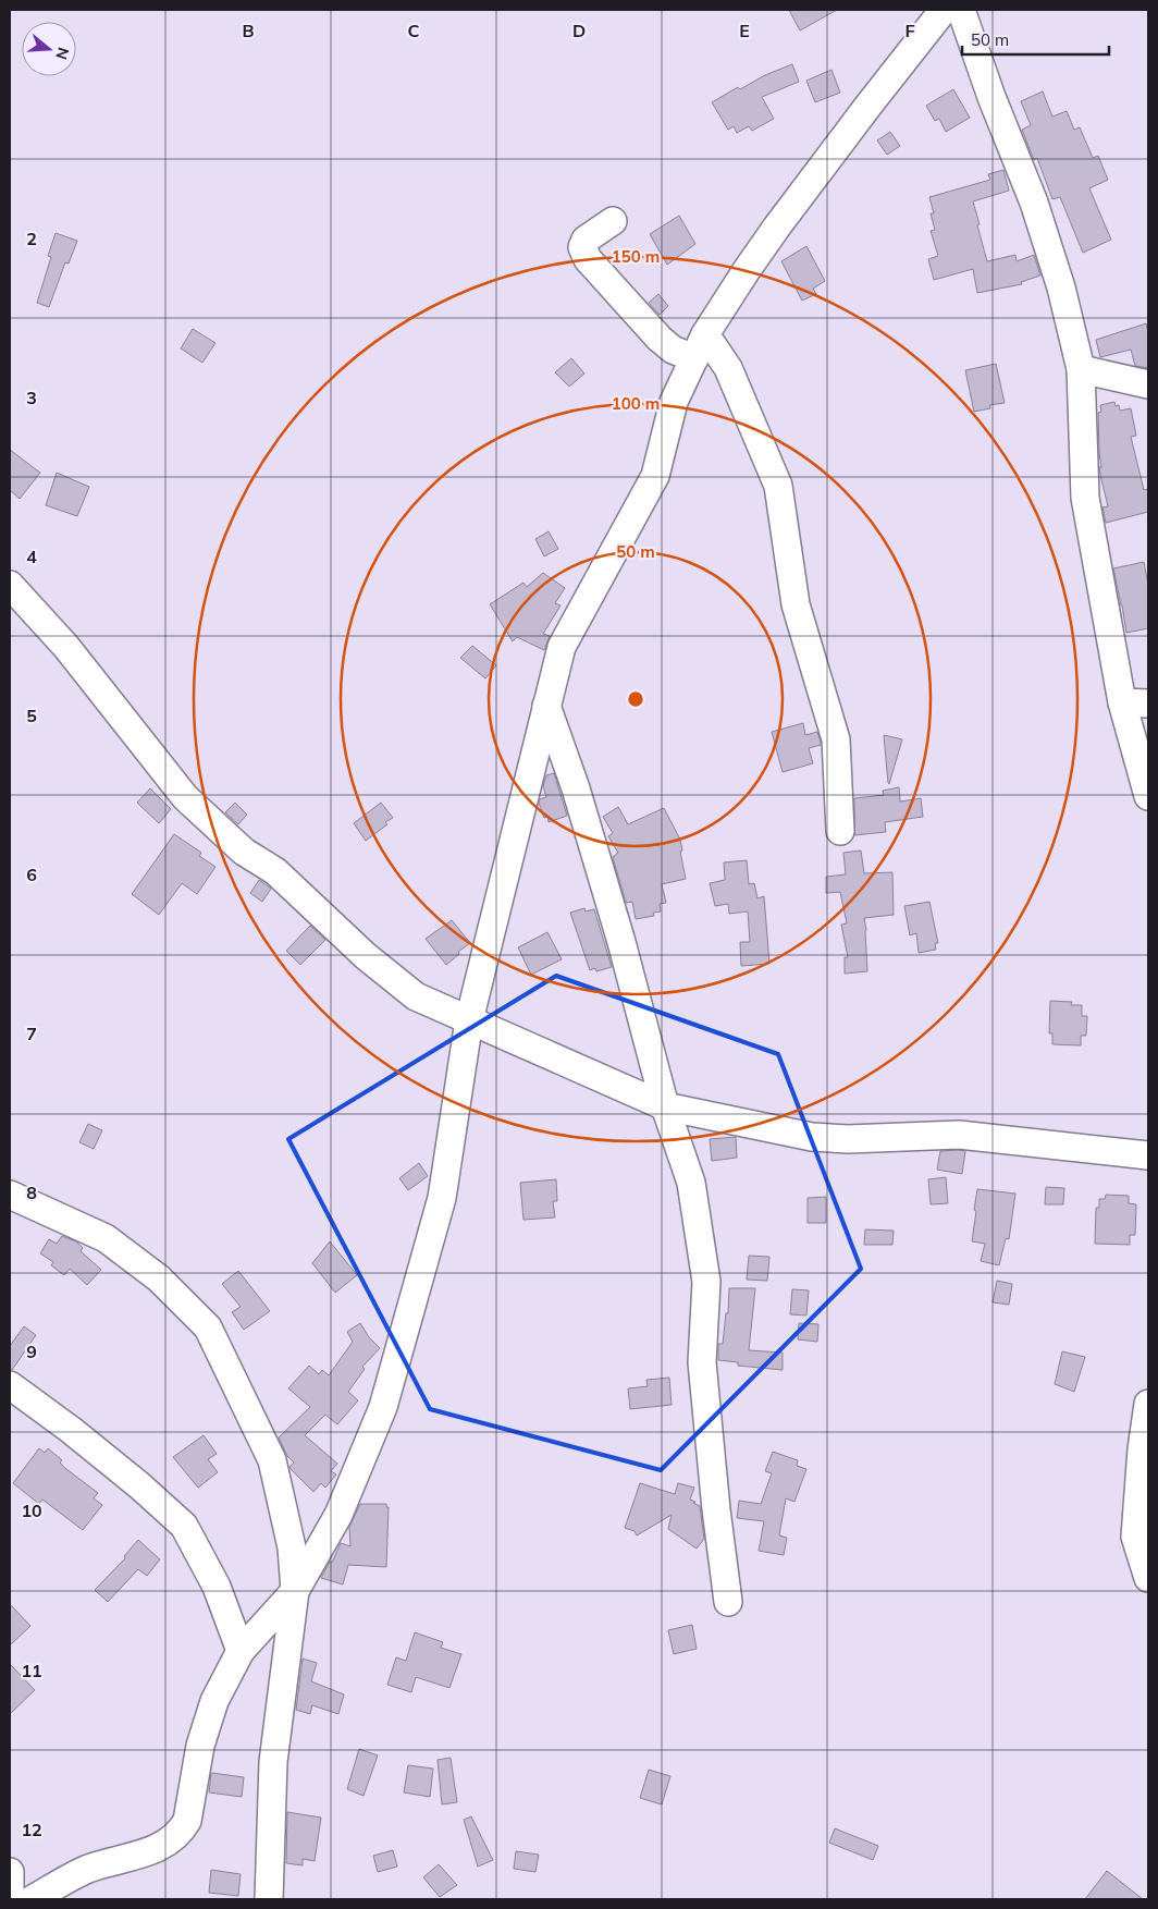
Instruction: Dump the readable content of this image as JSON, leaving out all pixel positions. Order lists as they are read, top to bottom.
{
  "scale_bar": "50 m",
  "north": "right",
  "grid": {
    "columns": [
      "B",
      "C",
      "D",
      "E",
      "F"
    ],
    "rows": [
      "2",
      "3",
      "4",
      "5",
      "6",
      "7",
      "8",
      "9",
      "10",
      "11",
      "12"
    ]
  },
  "rings": ["150 m", "100 m", "50 m"]
}
